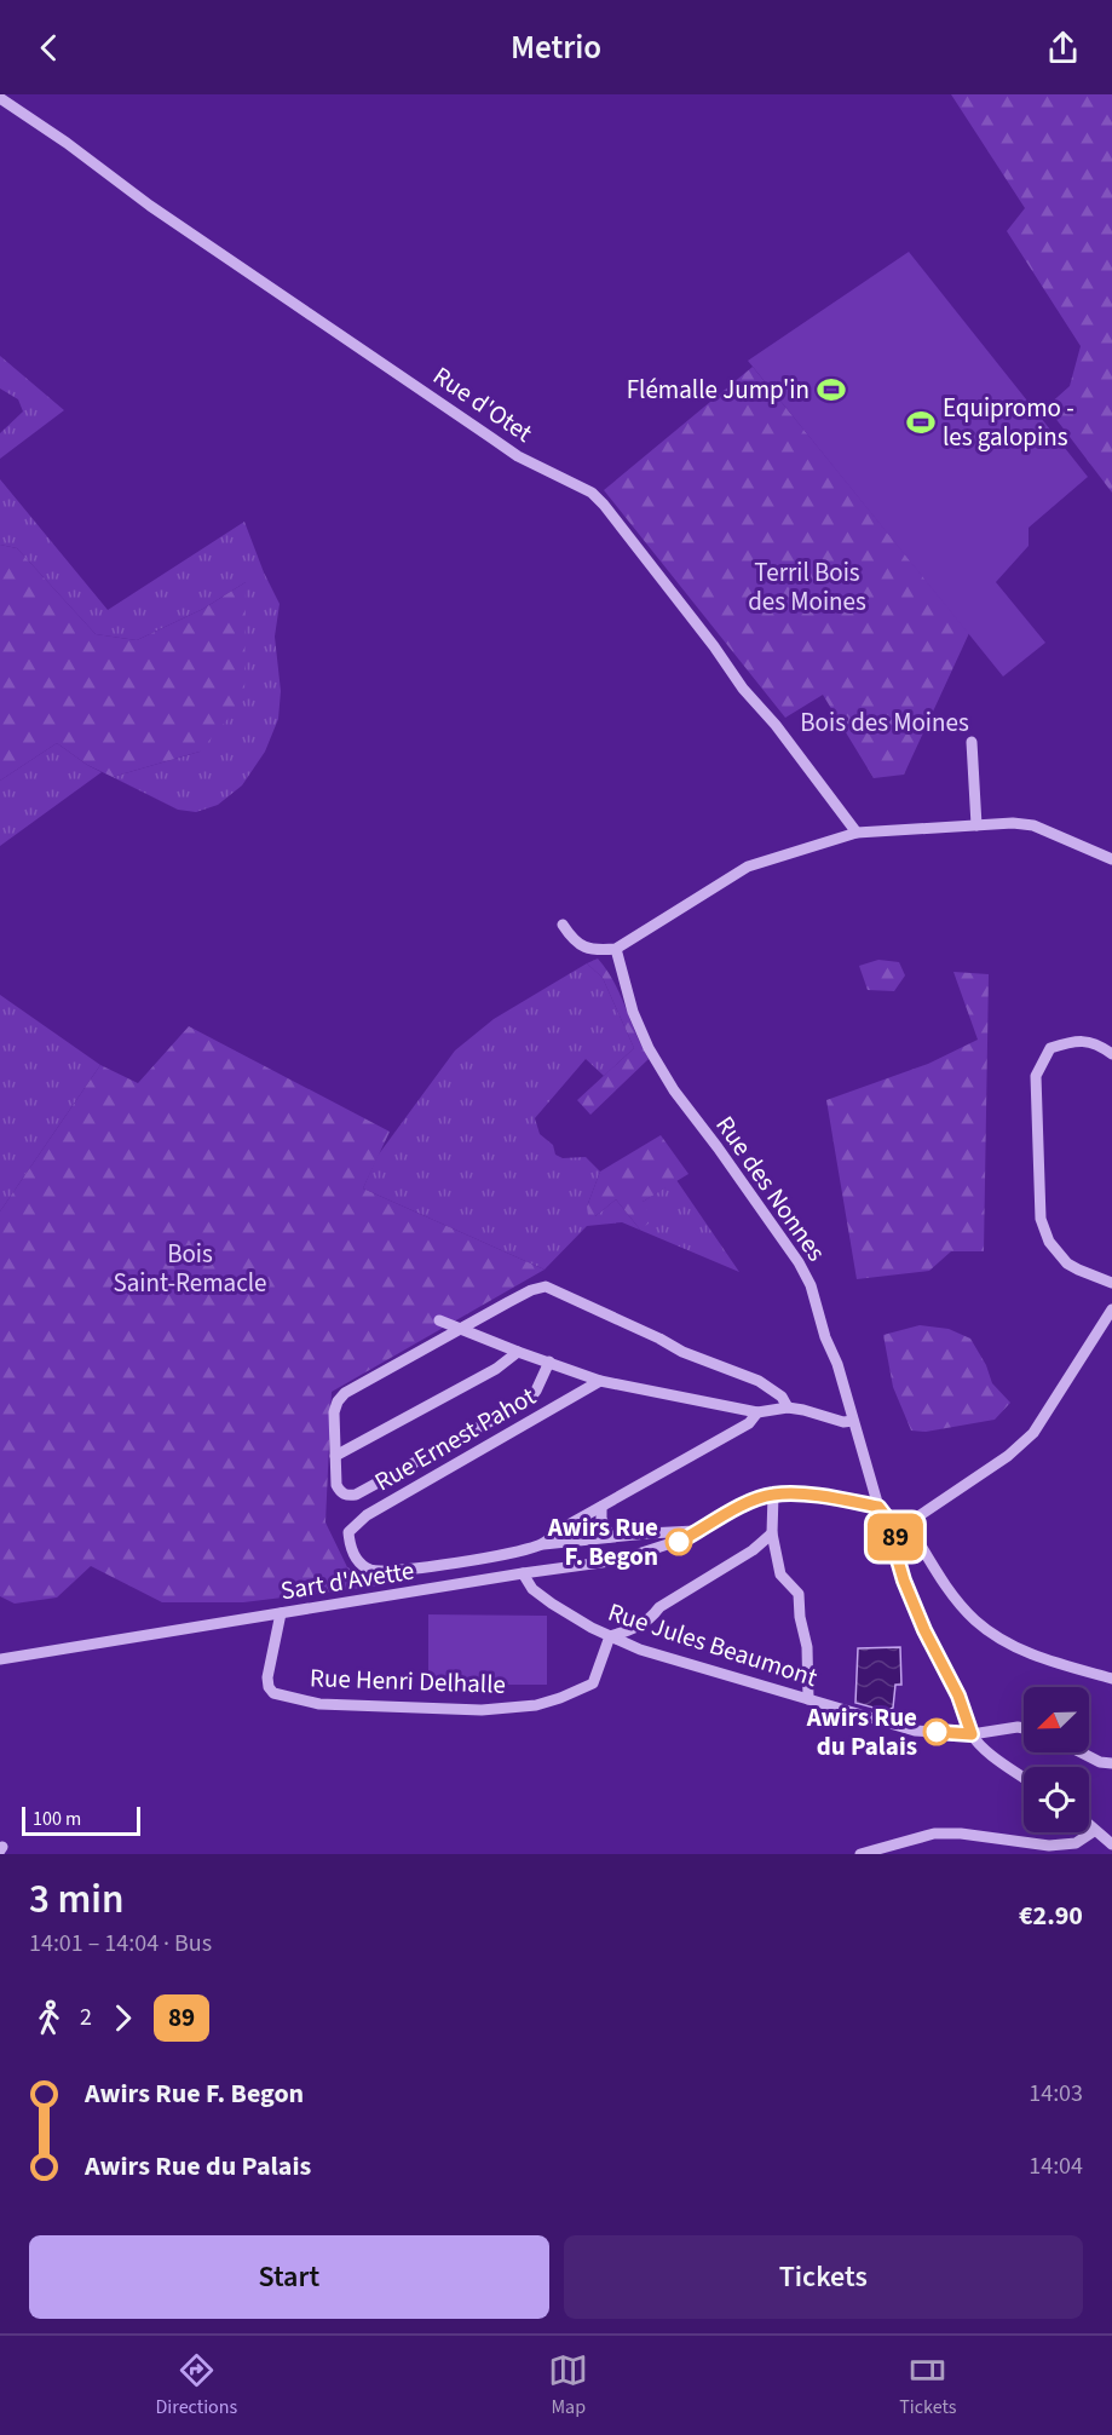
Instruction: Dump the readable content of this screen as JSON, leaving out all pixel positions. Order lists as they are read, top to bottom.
{
  "streets": {
    "street": [
      "Rue d'Otet",
      "Rue des Nonnes",
      "Rue Ernest Pahot",
      "Sart d'Avette",
      "Rue Jules Beaumont",
      "Rue Henri Delhalle"
    ]
  },
  "crossings": [
    ["Rue des Nonnes", "Sart d'Avette"],
    ["Rue Ernest Pahot", "Sart d'Avette"],
    ["Sart d'Avette", "Rue Jules Beaumont"],
    ["Sart d'Avette", "Rue Henri Delhalle"],
    ["Rue Jules Beaumont", "Rue Henri Delhalle"]
  ],
  "parks": ["Terril Bois des Moines", "Bois des Moines", "Bois Saint-Remacle"],
  "places": {
    "sports": ["Flémalle Jump'in", "Equipromo - les galopins"],
    "other": ["Awirs Rue F. Begon", "Awirs Rue du Palais"]
  },
  "lines": ["bus line 89"],
  "scale_bar": "100 m",
  "north": "bottom left",
  "page": {
    "header": "Metrio",
    "on_map": "89",
    "scale": "100 m",
    "heading": ["3 min", "14:01 – 14:04 · Bus", "€2.90"],
    "legs": ["2", "89"],
    "list": [
      {
        "name": "Awirs Rue F. Begon",
        "value": "14:03"
      },
      {
        "name": "Awirs Rue du Palais",
        "value": "14:04"
      }
    ],
    "buttons": ["Start", "Tickets"],
    "tabs": ["Directions", "Map", "Tickets"]
  }
}
